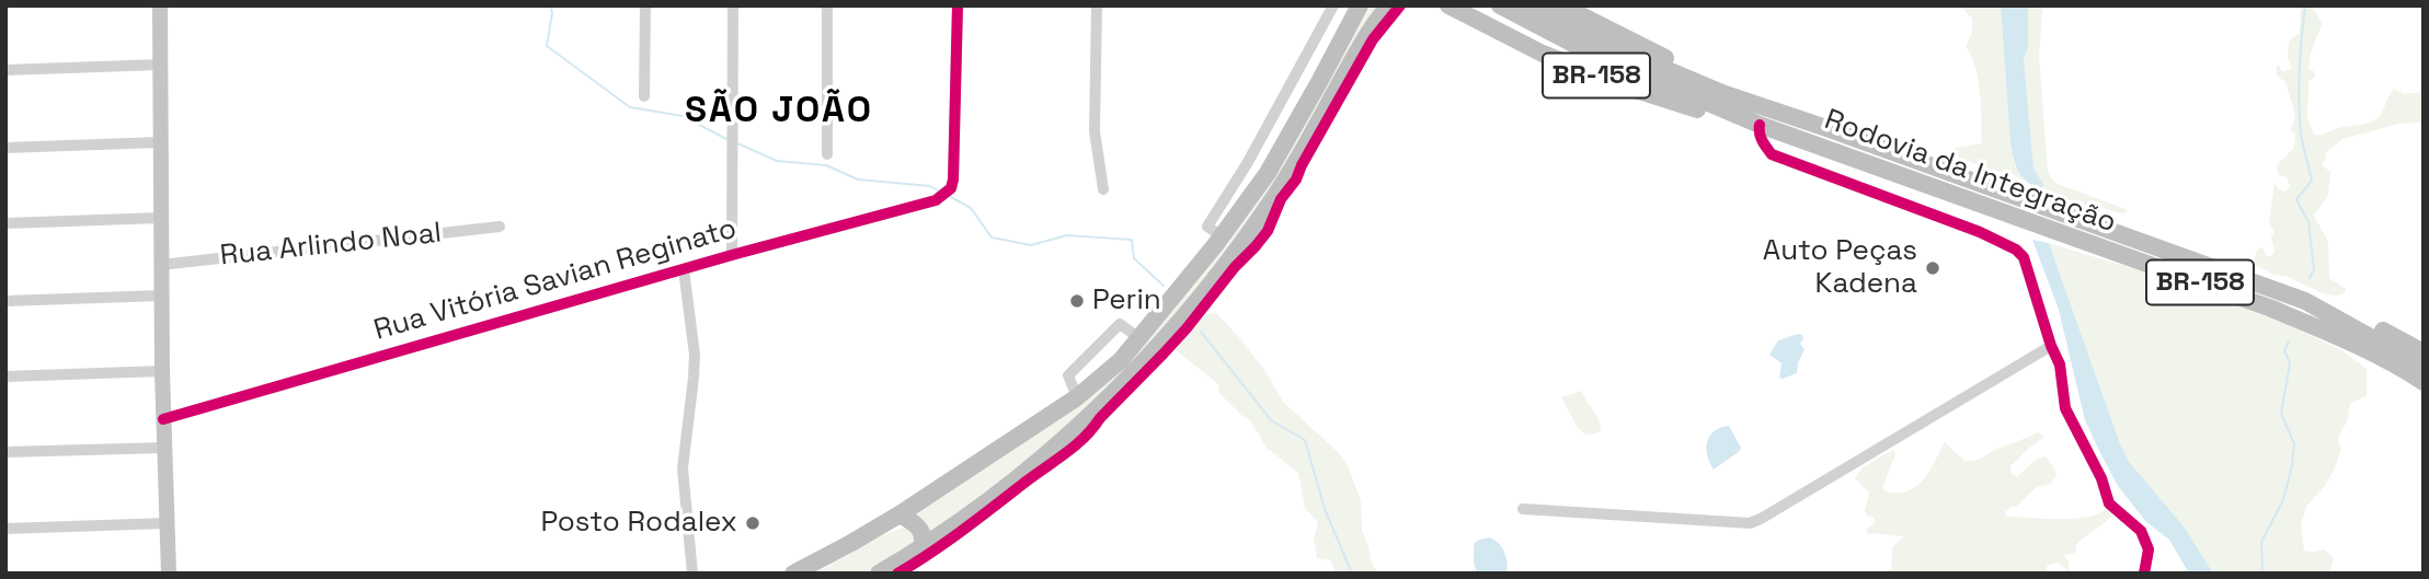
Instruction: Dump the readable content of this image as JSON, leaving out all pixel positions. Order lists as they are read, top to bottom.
{
  "streets": {
    "highway": ["BR-158", "Rodovia da Integração"],
    "street": ["Rua Arlindo Noal", "Rua Vitória Savian Reginato"]
  },
  "crossings": [
    ["BR-158", "Rodovia da Integração"]
  ],
  "districts": ["SÃO JOÃO"],
  "places": ["Auto Peças Kadena", "Perin", "Posto Rodalex"]
}
